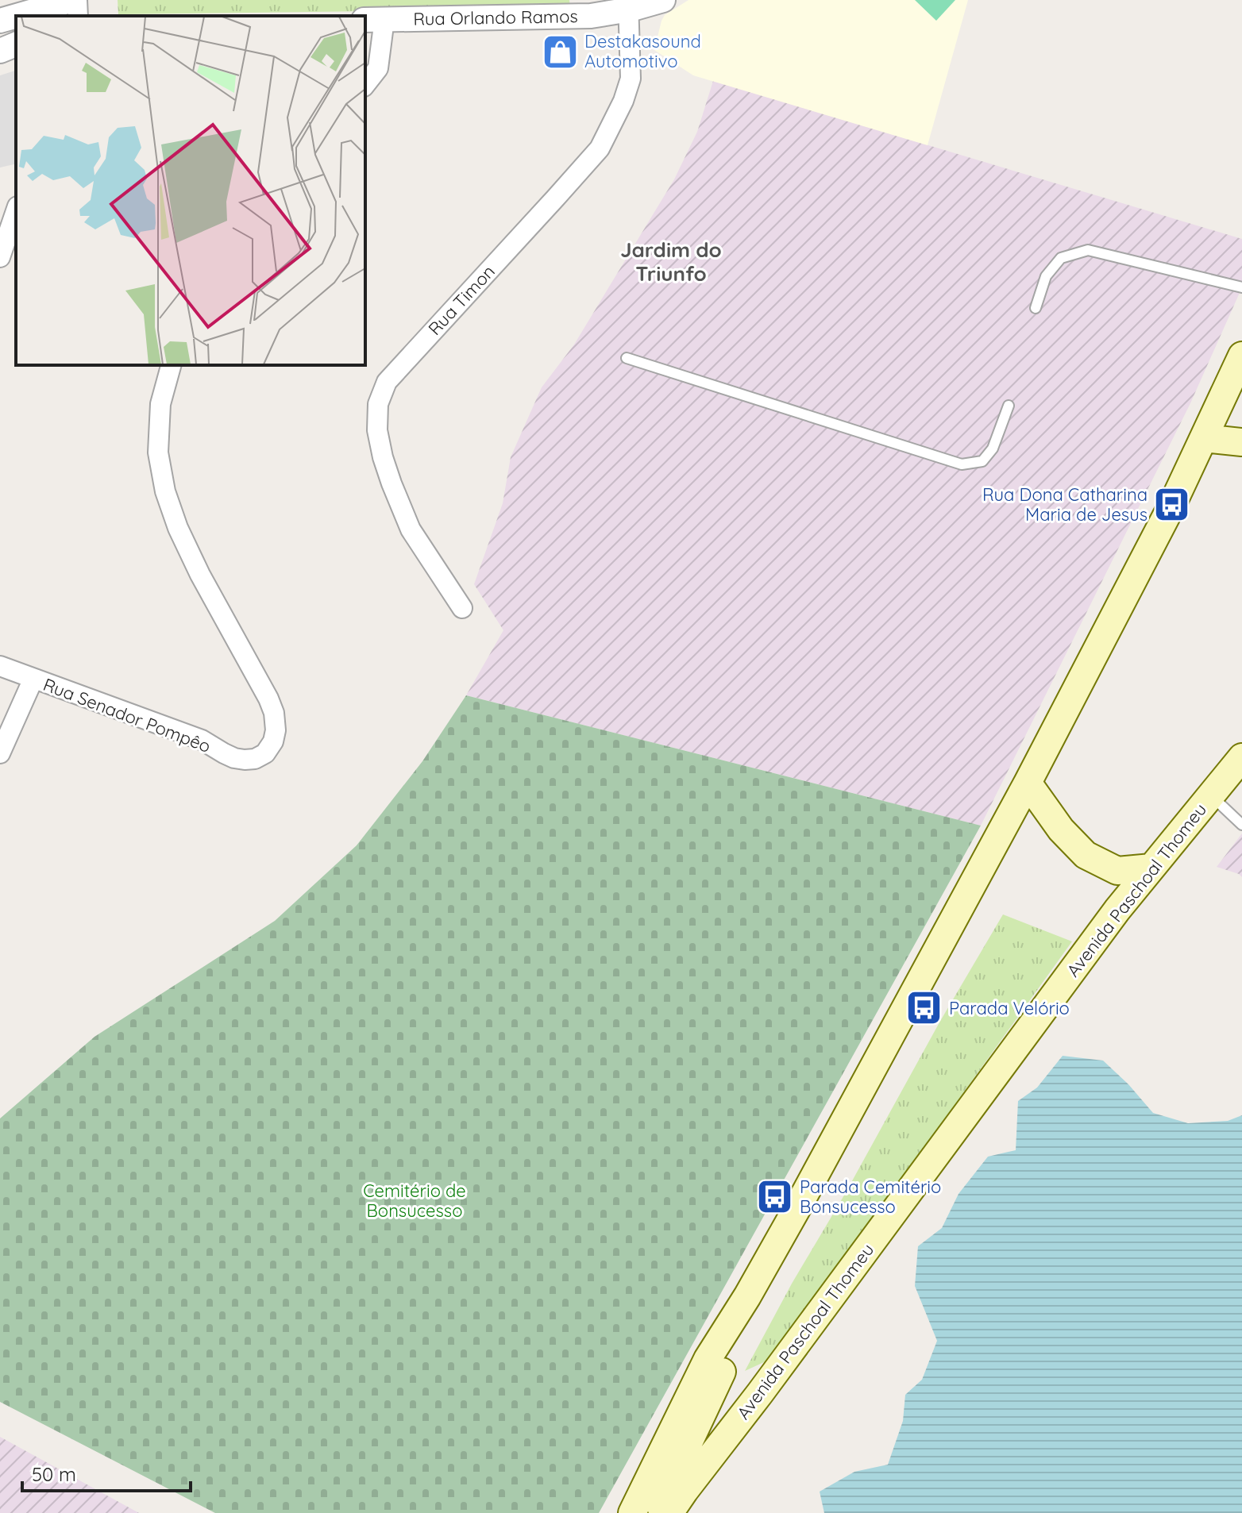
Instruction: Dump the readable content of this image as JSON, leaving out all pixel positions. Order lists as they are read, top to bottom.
{
  "streets": {
    "main road": ["Avenida Paschoal Thomeu"],
    "street": ["Rua Orlando Ramos", "Rua Timon", "Rua Senador Pompêo"]
  },
  "crossings": [
    ["Rua Orlando Ramos", "Rua Timon"]
  ],
  "districts": ["Jardim do Triunfo"],
  "parks": ["Cemitério de Bonsucesso"],
  "places": {
    "shop": ["Destakasound Automotivo"],
    "bus stop": ["Rua Dona Catharina Maria de Jesus", "Parada Velório", "Parada Cemitério Bonsucesso"]
  },
  "scale_bar": "50 m"
}
